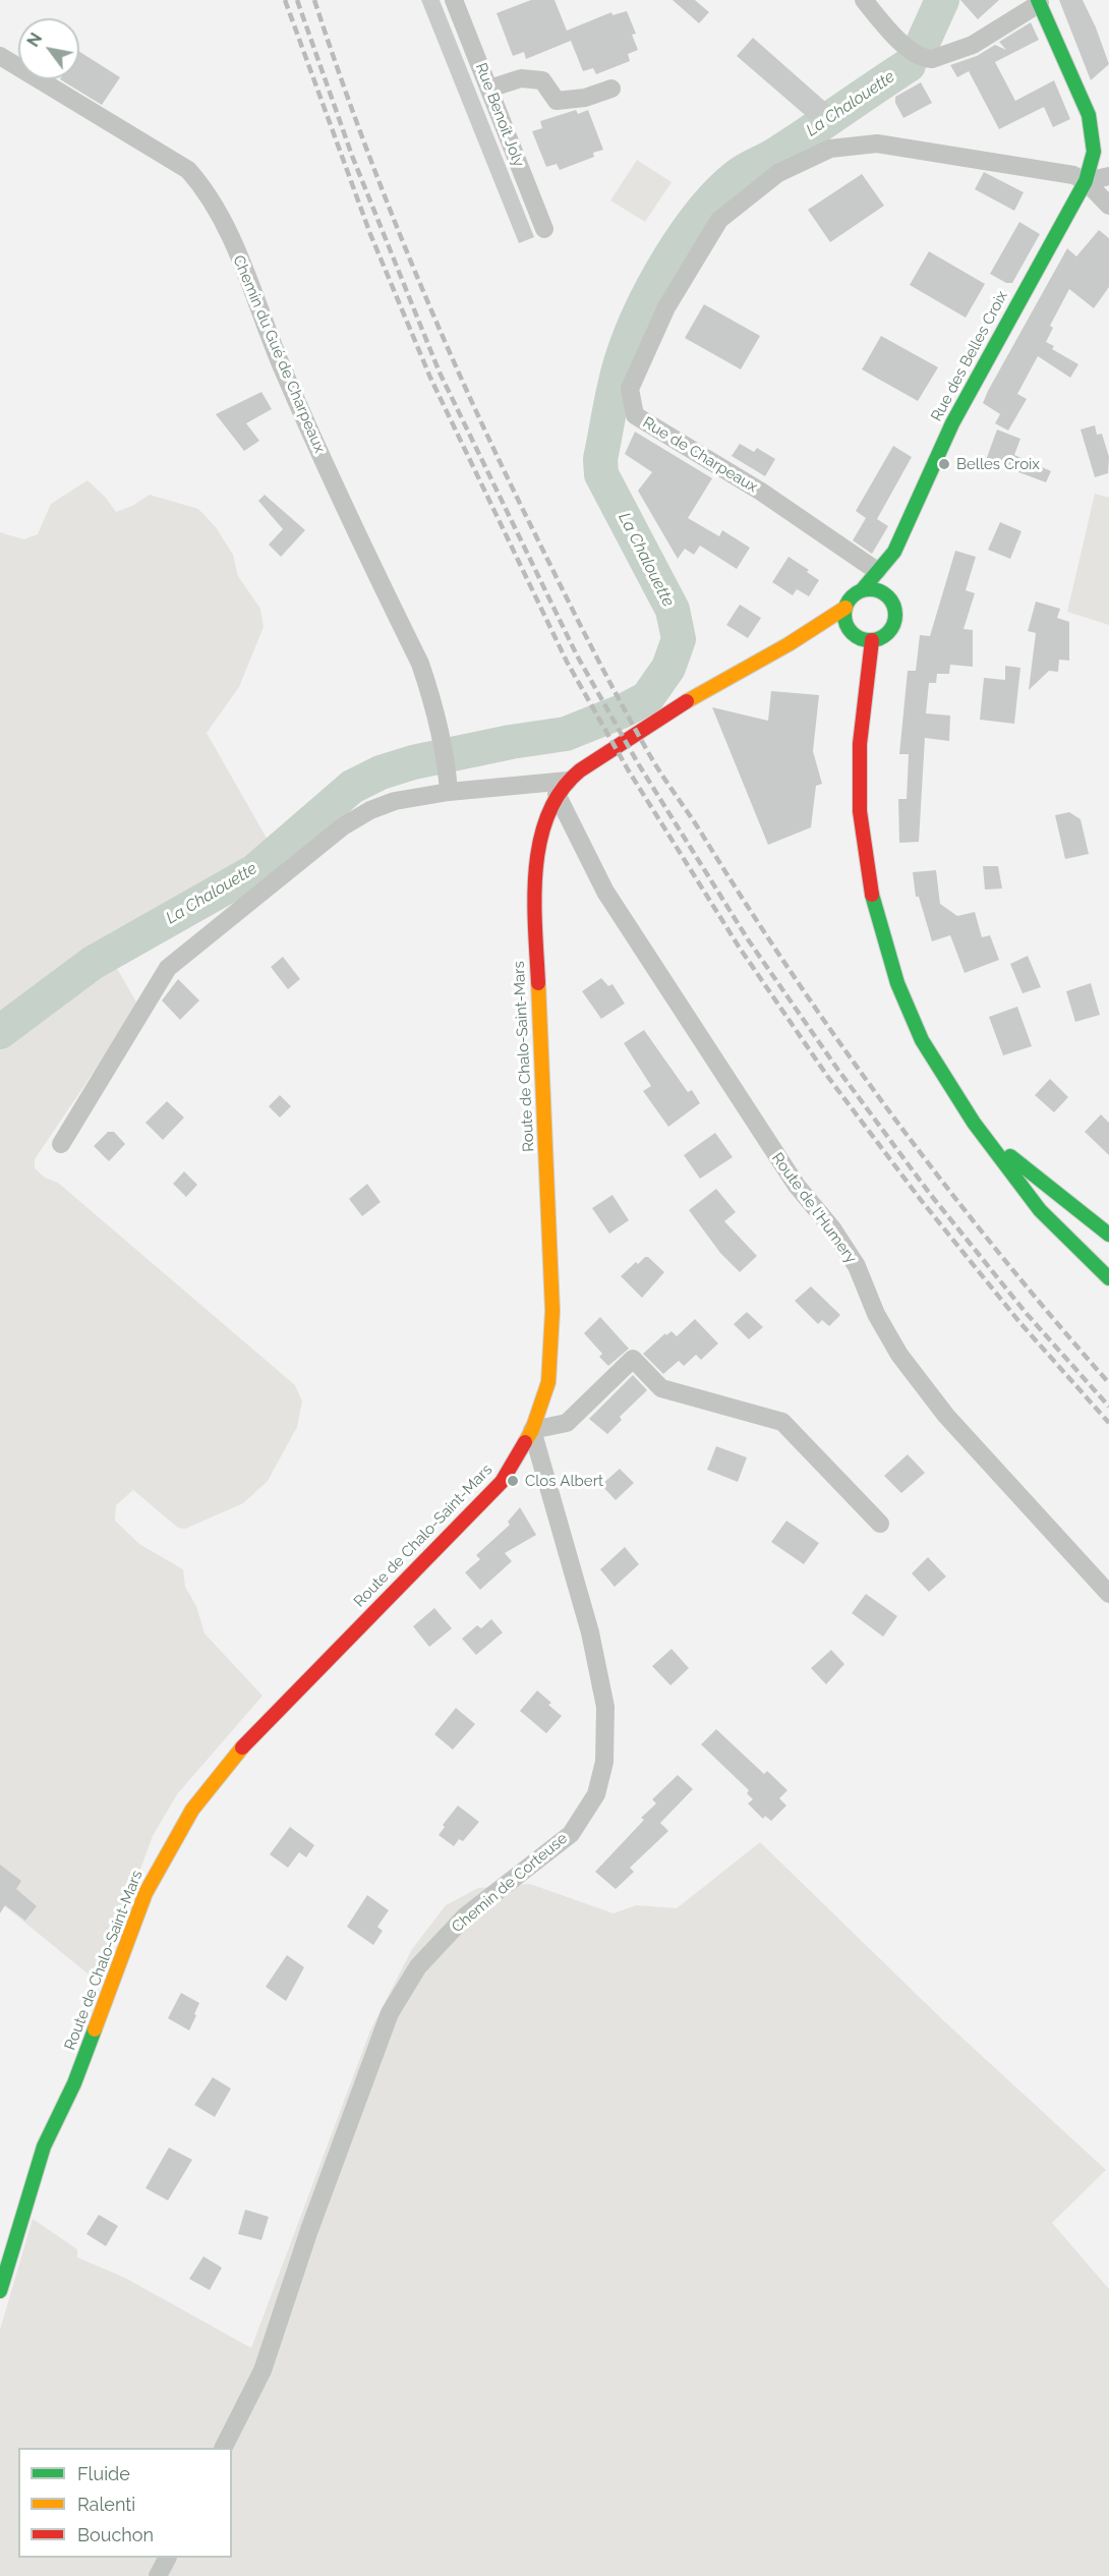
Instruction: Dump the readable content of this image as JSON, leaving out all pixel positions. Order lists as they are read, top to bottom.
{
  "streets": {
    "main road": ["Rue des Belles Croix", "Route de Chalo-Saint-Mars"],
    "street": [
      "Rue Benoît Joly",
      "Chemin du Gué de Charpeaux",
      "Rue de Charpeaux",
      "Route de l'Humery",
      "Chemin de Corteuse"
    ]
  },
  "crossings": [
    ["Rue des Belles Croix", "Rue de Charpeaux"],
    ["Route de Chalo-Saint-Mars", "Route de l'Humery"],
    ["Route de Chalo-Saint-Mars", "Chemin de Corteuse"]
  ],
  "water": ["La Chalouette"],
  "places": ["Belles Croix", "Clos Albert"],
  "legend": ["Fluide", "Ralenti", "Bouchon"],
  "north": "top left"
}
